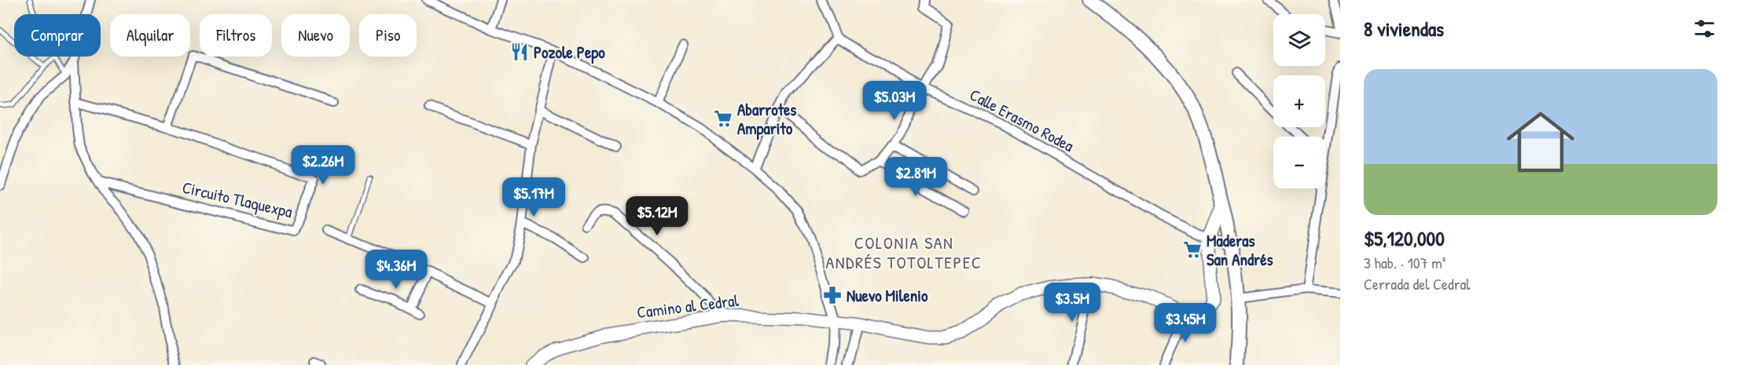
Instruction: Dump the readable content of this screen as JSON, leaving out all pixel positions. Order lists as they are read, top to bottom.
{
  "streets": {
    "street": ["Calle Erasmo Rodea", "Circuito Tlaquexpa", "Camino al Cedral"]
  },
  "districts": ["COLONIA SAN ANDRÉS TOTOLTEPEC"],
  "places": {
    "restaurant": ["Pozole Pepo"],
    "supermarket": ["Abarrotes Amparito", "Maderas San Andrés"],
    "pharmacy": ["Nuevo Milenio"]
  },
  "page": {
    "heading": "8 viviendas",
    "map_buttons": ["+", "−"],
    "chip": [
      "Comprar",
      "Alquilar",
      "Filtros",
      "Nuevo",
      "Piso"
    ],
    "list": [
      {
        "name": "$5,120,000",
        "note": "3 hab. · 107 m² · Cerrada del Cedral"
      }
    ],
    "price": [
      "$5.03M",
      "$2.26M",
      "$2.81M",
      "$5.17M",
      "$5.12M",
      "$4.36M",
      "$3.5M",
      "$3.45M"
    ]
  }
}
